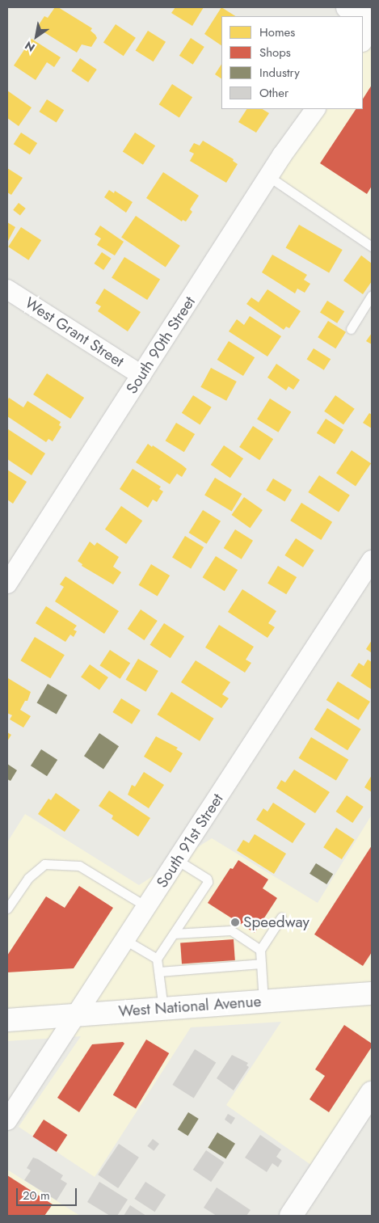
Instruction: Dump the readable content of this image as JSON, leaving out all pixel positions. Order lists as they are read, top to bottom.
{
  "streets": {
    "main road": ["West National Avenue"],
    "street": ["West Grant Street", "South 90th Street", "South 91st Street"]
  },
  "crossings": [
    ["West Grant Street", "South 90th Street"],
    ["South 91st Street", "West National Avenue"]
  ],
  "places": ["Speedway"],
  "legend": [
    "Homes",
    "Shops",
    "Industry",
    "Other"
  ],
  "scale_bar": "20 m",
  "north": "bottom left"
}
